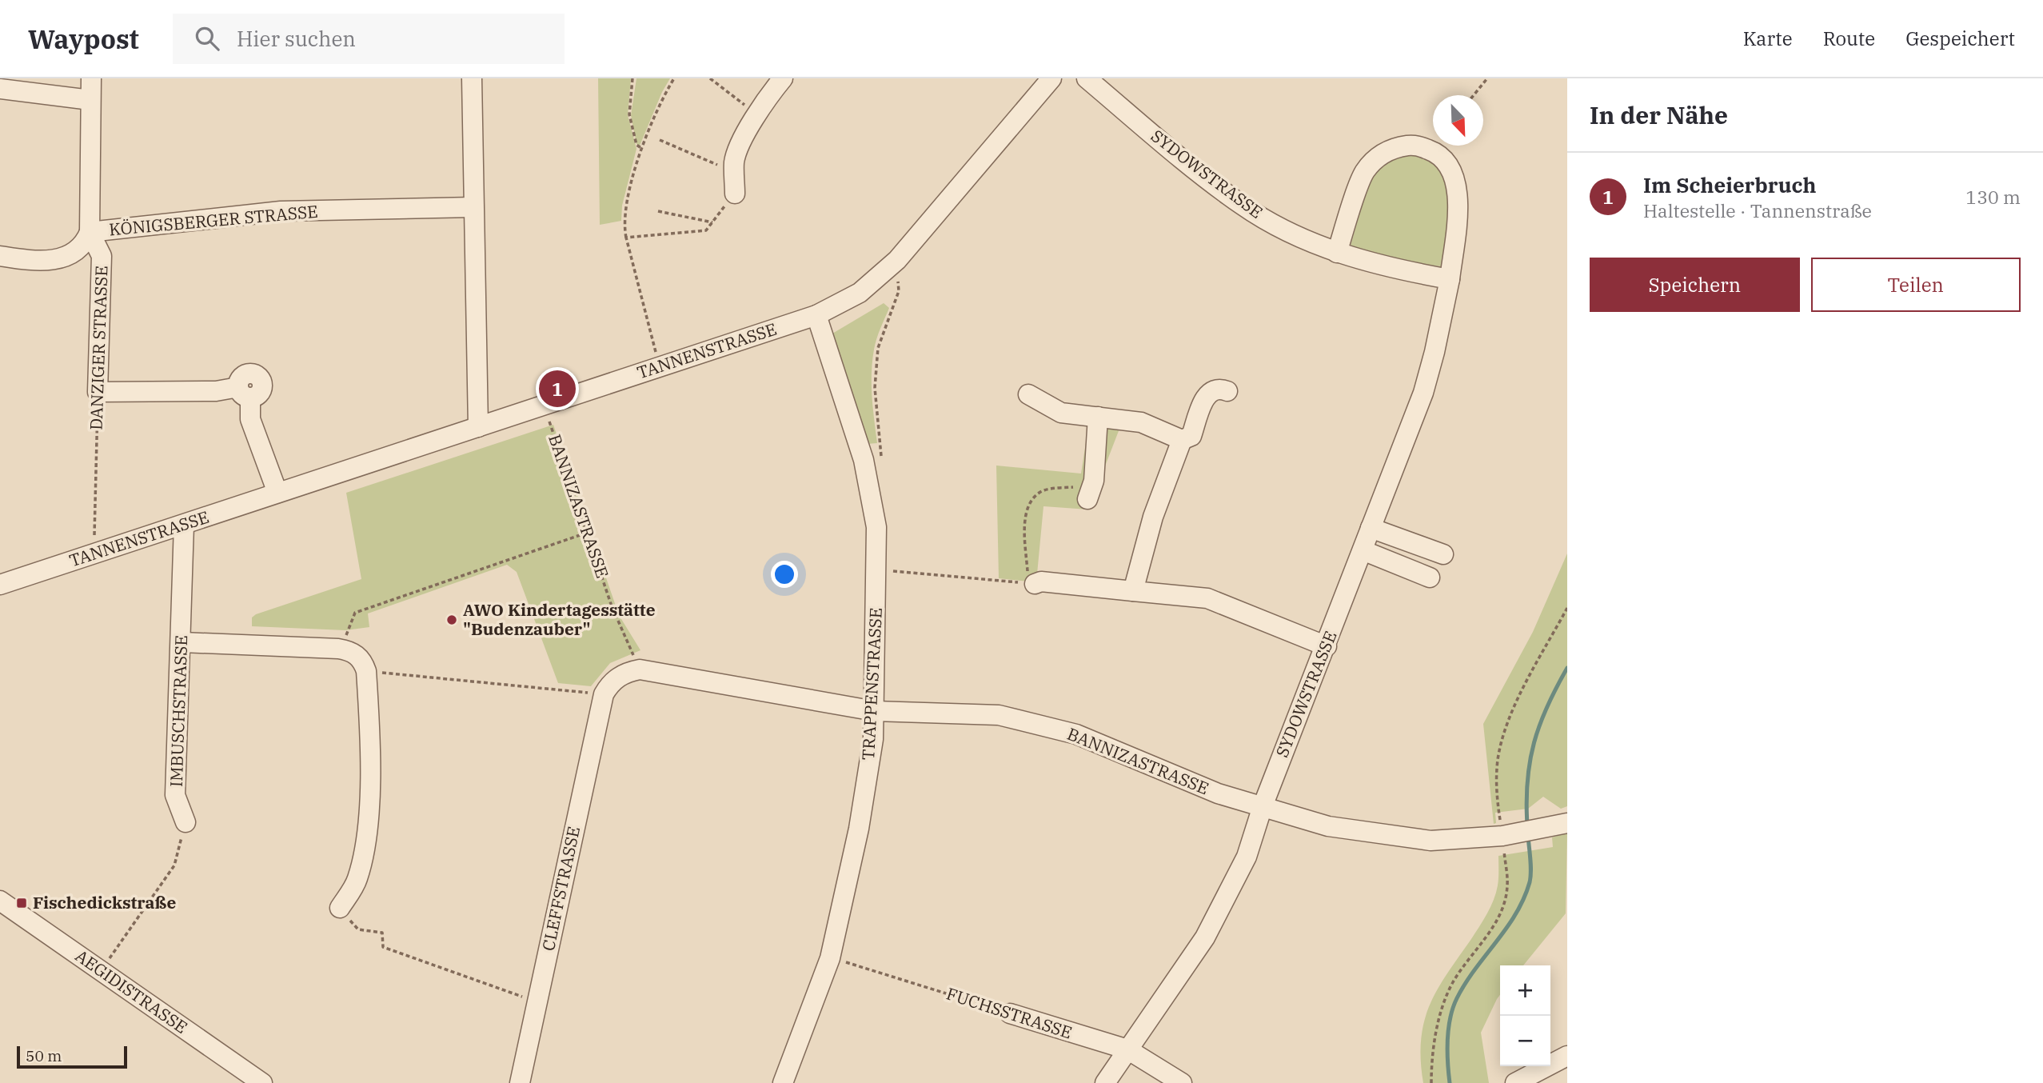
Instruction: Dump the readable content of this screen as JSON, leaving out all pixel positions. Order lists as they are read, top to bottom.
{
  "streets": {
    "street": [
      "SYDOWSTRASSE",
      "KÖNIGSBERGER STRASSE",
      "DANZIGER STRASSE",
      "TANNENSTRASSE",
      "BANNIZASTRASSE",
      "TRAPPENSTRASSE",
      "IMBUSCHSTRASSE",
      "CLEFFSTRASSE",
      "AEGIDISTRASSE",
      "FUCHSSTRASSE"
    ]
  },
  "crossings": [
    ["SYDOWSTRASSE", "BANNIZASTRASSE"],
    ["SYDOWSTRASSE", "FUCHSSTRASSE"],
    ["KÖNIGSBERGER STRASSE", "DANZIGER STRASSE"],
    ["DANZIGER STRASSE", "TANNENSTRASSE"],
    ["TANNENSTRASSE", "BANNIZASTRASSE"],
    ["TANNENSTRASSE", "TRAPPENSTRASSE"],
    ["TANNENSTRASSE", "IMBUSCHSTRASSE"],
    ["BANNIZASTRASSE", "TRAPPENSTRASSE"],
    ["TRAPPENSTRASSE", "FUCHSSTRASSE"]
  ],
  "places": {
    "other": ["AWO Kindertagesstätte \"Budenzauber\""],
    "transit": ["Fischedickstraße"]
  },
  "scale_bar": "50 m",
  "north": "bottom right",
  "page": {
    "header": "Waypost",
    "search": "Hier suchen",
    "nav": ["Karte", "Route", "Gespeichert"],
    "heading": "In der Nähe",
    "list": [
      {
        "mark": "1",
        "name": "Im Scheierbruch",
        "note": "Haltestelle · Tannenstraße",
        "value": "130 m"
      }
    ],
    "buttons": ["Speichern", "Teilen"],
    "pins": "1",
    "map_buttons": ["+", "−"],
    "scale": "50 m"
  }
}
